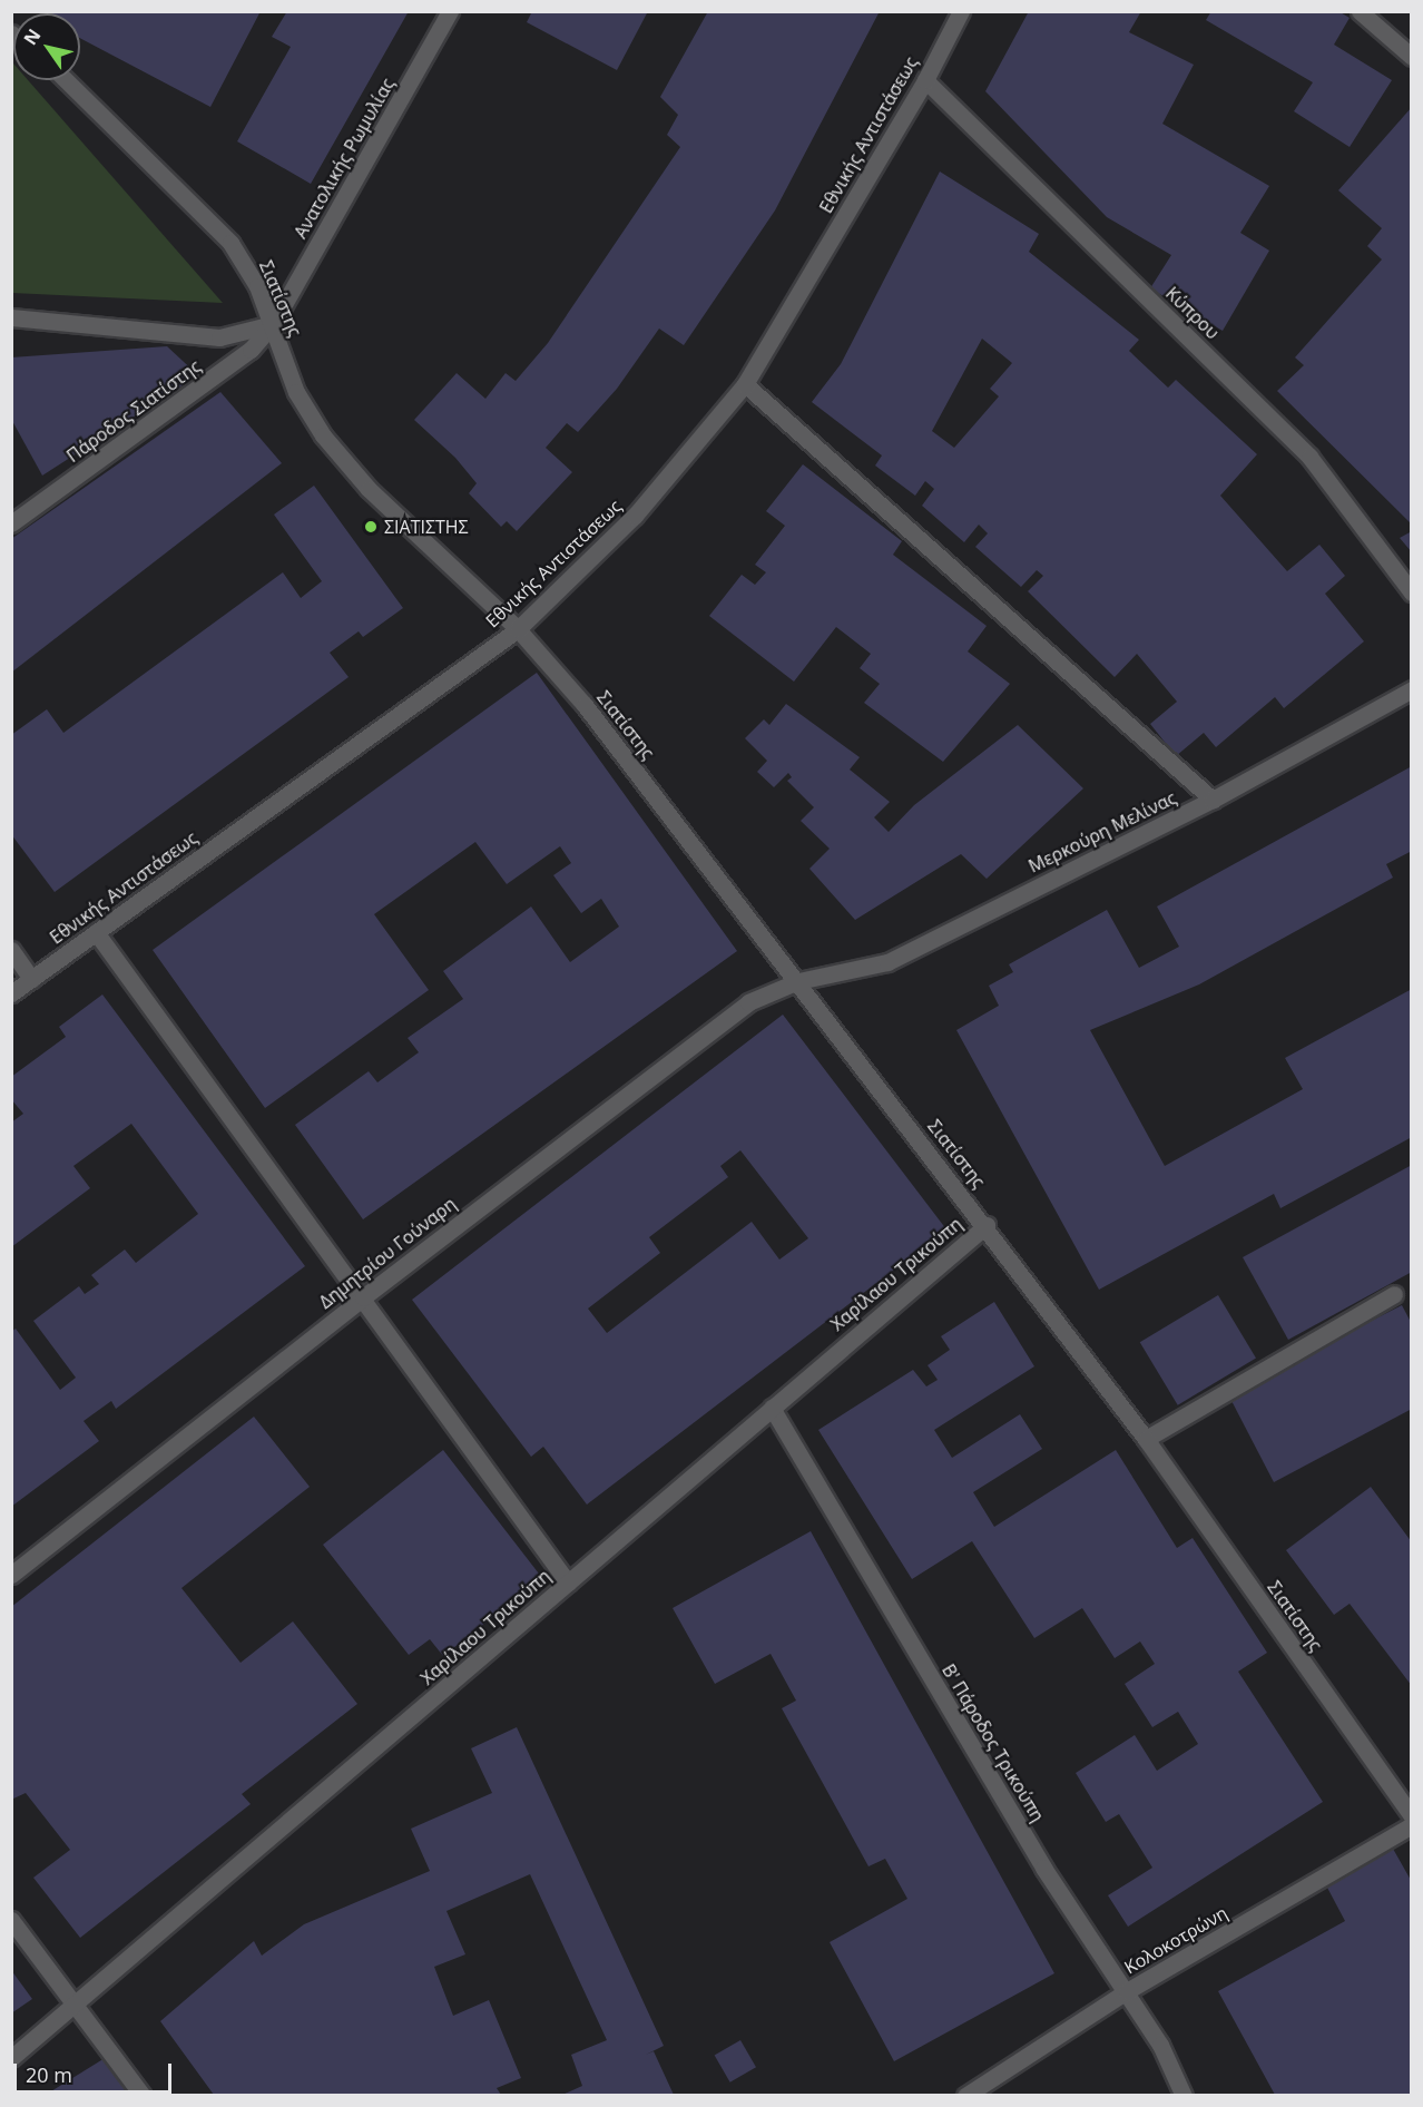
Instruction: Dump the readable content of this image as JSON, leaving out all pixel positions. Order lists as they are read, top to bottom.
{
  "streets": {
    "street": [
      "Εθνικής Αντιστάσεως",
      "Ανατολικής Ρωμυλίας",
      "Σιατίστης",
      "Κύπρου",
      "Πάροδος Σιατίστης",
      "Μερκούρη Μελίνας",
      "Δημητρίου Γούναρη",
      "Χαρίλαου Τρικούπη",
      "Β' Πάροδος Τρικούπη",
      "Κολοκοτρώνη"
    ]
  },
  "crossings": [
    ["Εθνικής Αντιστάσεως", "Σιατίστης"],
    ["Εθνικής Αντιστάσεως", "Κύπρου"],
    ["Ανατολικής Ρωμυλίας", "Σιατίστης"],
    ["Ανατολικής Ρωμυλίας", "Πάροδος Σιατίστης"],
    ["Σιατίστης", "Πάροδος Σιατίστης"],
    ["Σιατίστης", "Μερκούρη Μελίνας"],
    ["Σιατίστης", "Δημητρίου Γούναρη"],
    ["Σιατίστης", "Χαρίλαου Τρικούπη"],
    ["Μερκούρη Μελίνας", "Δημητρίου Γούναρη"],
    ["Χαρίλαου Τρικούπη", "Β' Πάροδος Τρικούπη"],
    ["Β' Πάροδος Τρικούπη", "Κολοκοτρώνη"]
  ],
  "places": ["ΣΙΑΤΙΣΤΗΣ"],
  "scale_bar": "20 m",
  "north": "top left"
}
